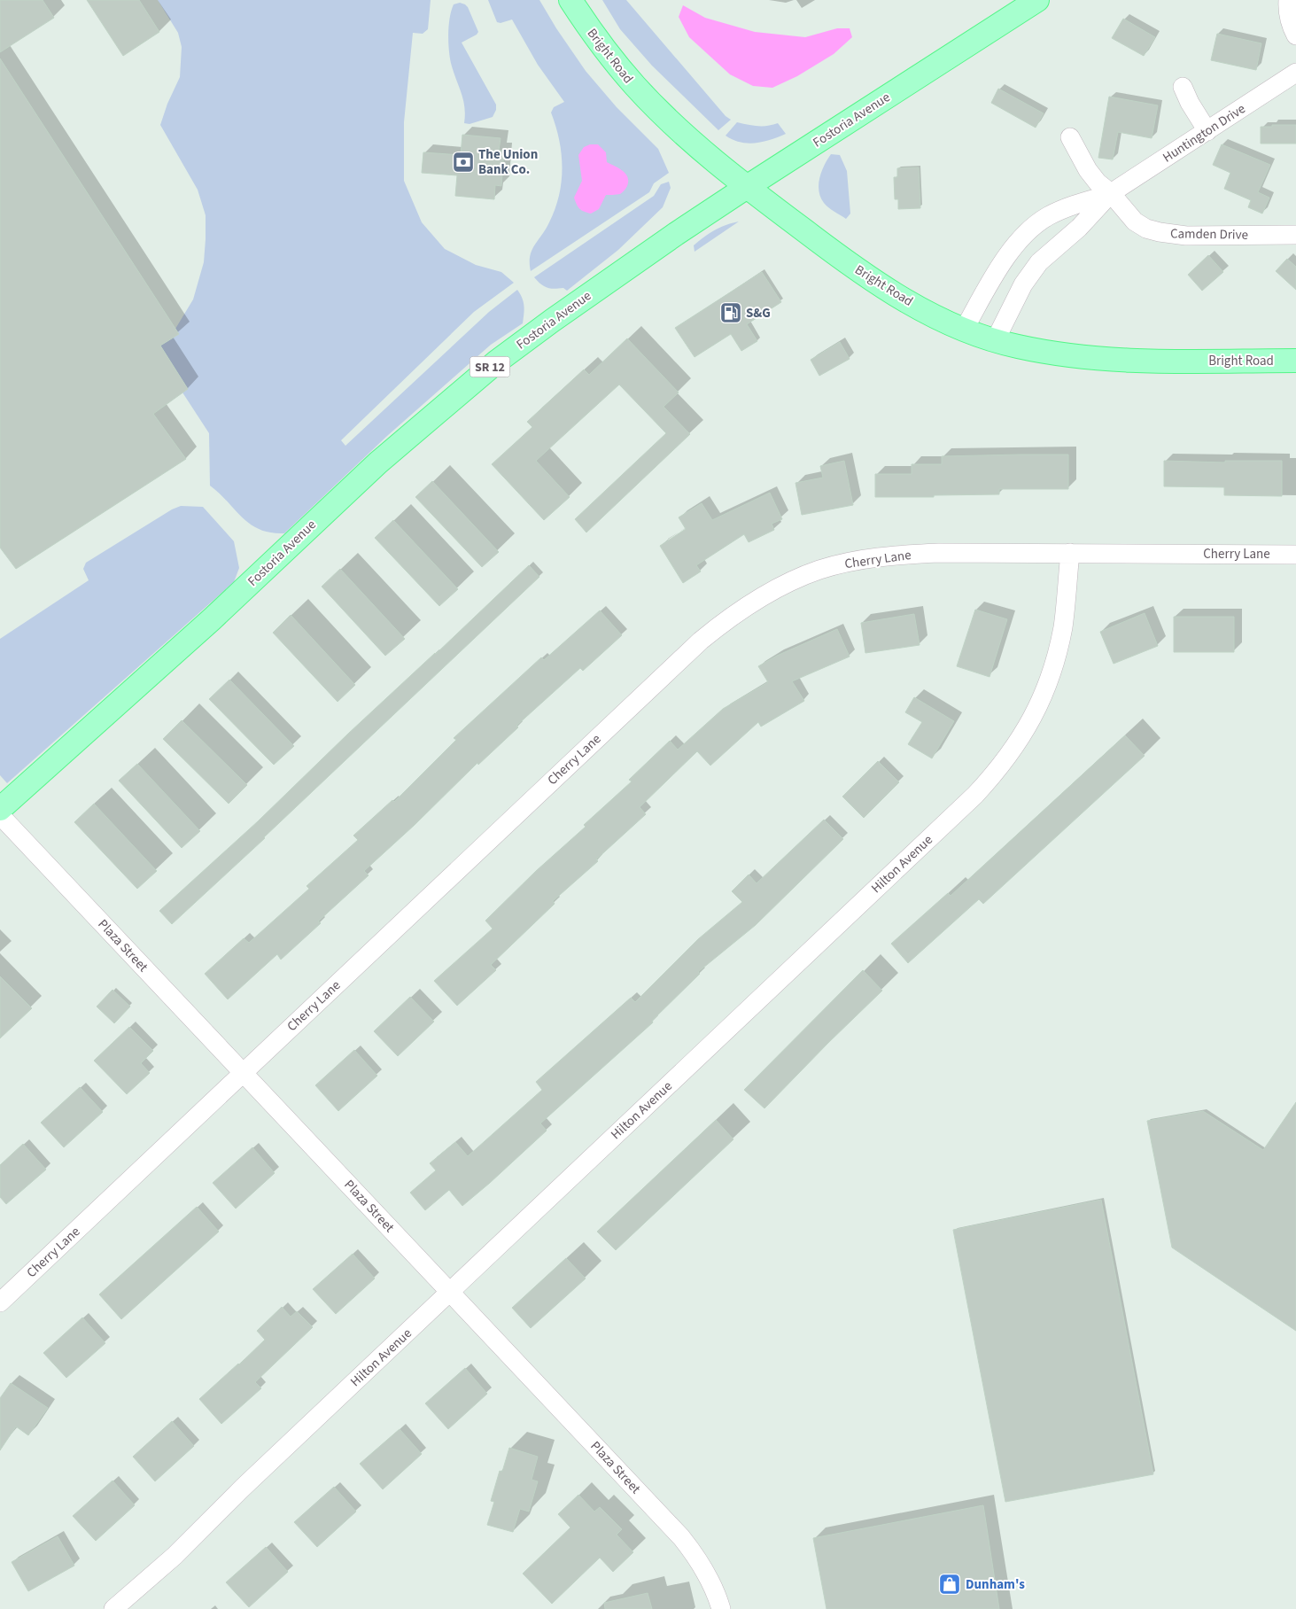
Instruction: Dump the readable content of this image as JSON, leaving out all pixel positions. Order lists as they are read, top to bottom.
{
  "streets": {
    "main road": ["Bright Road", "Fostoria Avenue", "SR 12"],
    "street": [
      "Huntington Drive",
      "Camden Drive",
      "Cherry Lane",
      "Hilton Avenue",
      "Plaza Street"
    ]
  },
  "crossings": [
    ["Bright Road", "Fostoria Avenue"],
    ["Bright Road", "Huntington Drive"],
    ["Huntington Drive", "Camden Drive"],
    ["Cherry Lane", "Hilton Avenue"],
    ["Cherry Lane", "Plaza Street"],
    ["Hilton Avenue", "Plaza Street"]
  ],
  "places": {
    "bank": ["The Union Bank Co."],
    "fuel station": ["S&G"],
    "shop": ["Dunham's"]
  }
}
